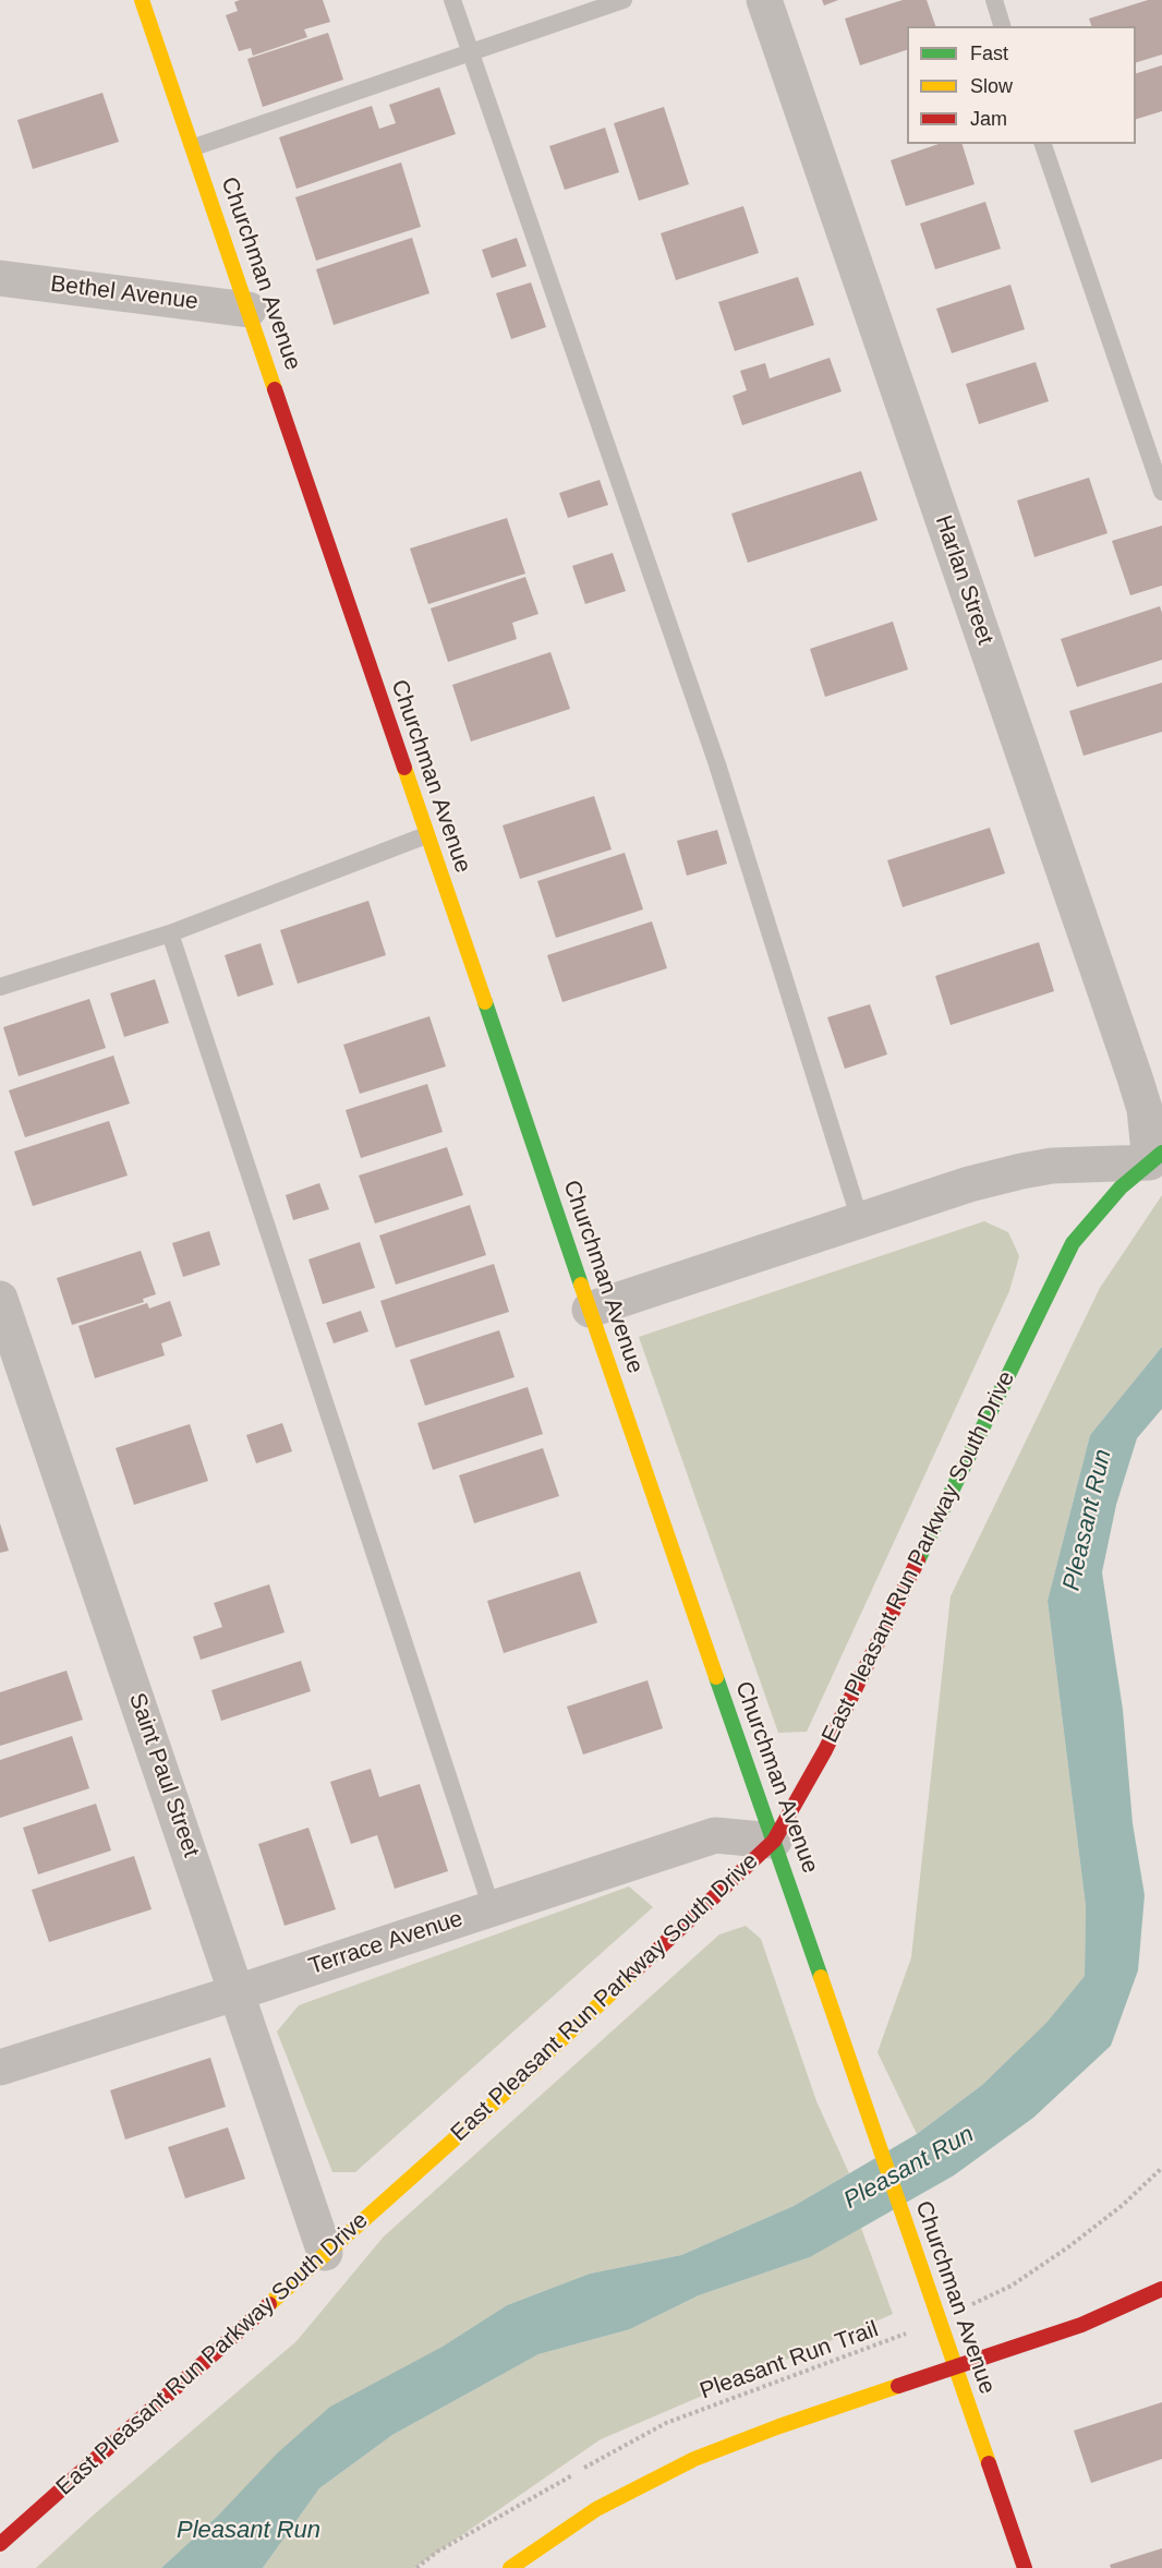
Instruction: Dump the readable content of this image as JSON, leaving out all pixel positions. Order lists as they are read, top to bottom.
{
  "streets": {
    "main road": ["Churchman Avenue", "East Pleasant Run Parkway South Drive"],
    "street": [
      "Bethel Avenue",
      "Harlan Street",
      "Saint Paul Street",
      "Terrace Avenue"
    ],
    "path": ["Pleasant Run Trail"]
  },
  "crossings": [
    ["Churchman Avenue", "Bethel Avenue"],
    ["Churchman Avenue", "East Pleasant Run Parkway South Drive"],
    ["Churchman Avenue", "Terrace Avenue"],
    ["Churchman Avenue", "Pleasant Run Trail"],
    ["Harlan Street", "East Pleasant Run Parkway South Drive"],
    ["East Pleasant Run Parkway South Drive", "Saint Paul Street"],
    ["East Pleasant Run Parkway South Drive", "Terrace Avenue"],
    ["Saint Paul Street", "Terrace Avenue"]
  ],
  "water": ["Pleasant Run"],
  "legend": ["Fast", "Slow", "Jam"]
}
